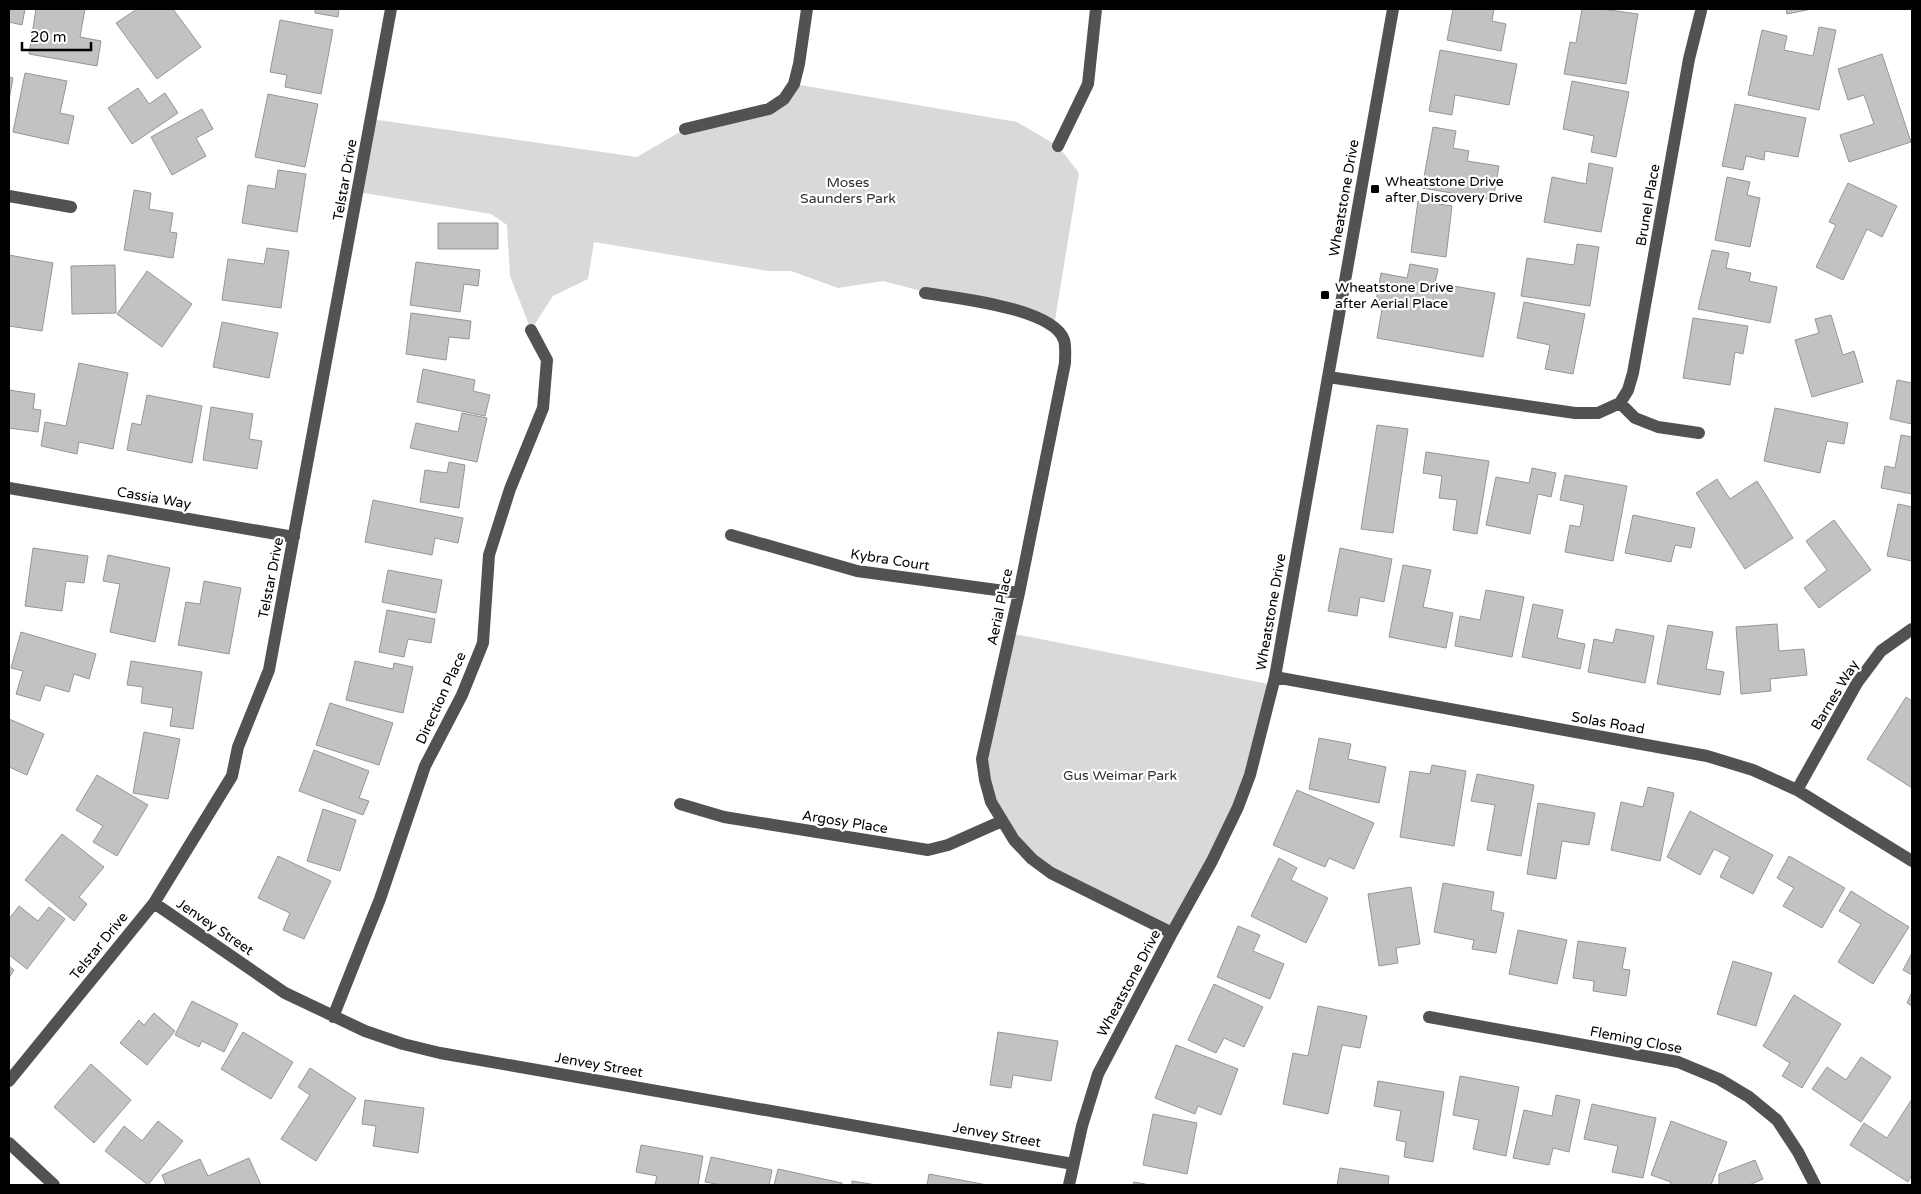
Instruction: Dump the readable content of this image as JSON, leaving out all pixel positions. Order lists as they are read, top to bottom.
{
  "streets": {
    "street": [
      "Telstar Drive",
      "Wheatstone Drive",
      "Brunel Place",
      "Cassia Way",
      "Kybra Court",
      "Aerial Place",
      "Barnes Way",
      "Direction Place",
      "Solas Road",
      "Argosy Place",
      "Jenvey Street",
      "Fleming Close"
    ]
  },
  "crossings": [
    ["Telstar Drive", "Cassia Way"],
    ["Telstar Drive", "Jenvey Street"],
    ["Wheatstone Drive", "Aerial Place"],
    ["Wheatstone Drive", "Solas Road"],
    ["Wheatstone Drive", "Jenvey Street"],
    ["Kybra Court", "Aerial Place"],
    ["Aerial Place", "Argosy Place"],
    ["Barnes Way", "Solas Road"],
    ["Direction Place", "Jenvey Street"]
  ],
  "parks": ["Moses Saunders Park", "Gus Weimar Park"],
  "places": {
    "transit": ["Wheatstone Drive after Discovery Drive", "Wheatstone Drive after Aerial Place"]
  },
  "scale_bar": "20 m"
}
